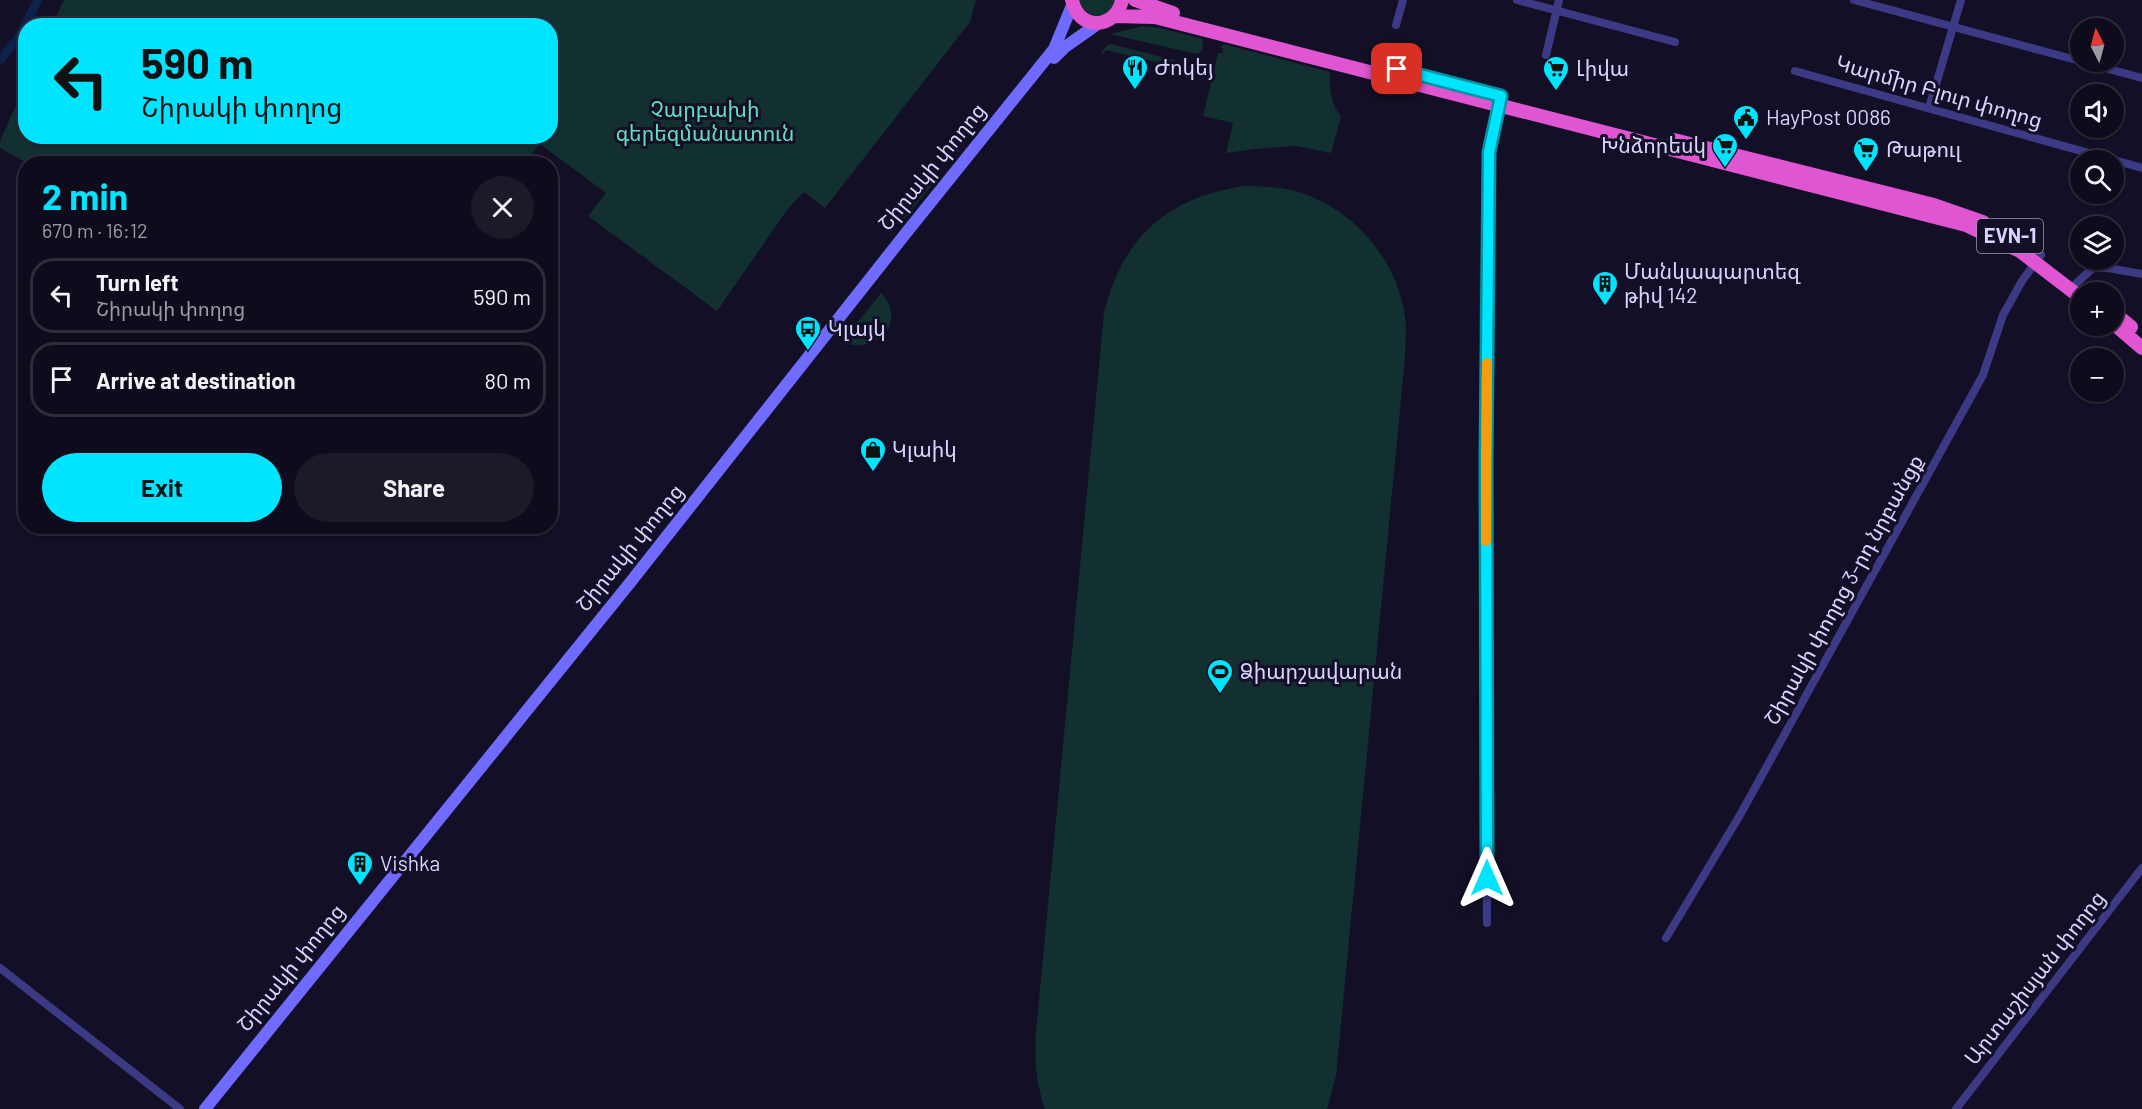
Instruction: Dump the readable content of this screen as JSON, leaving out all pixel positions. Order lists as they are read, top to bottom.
{
  "streets": {
    "highway": ["Շիրակի փողոց", "EVN-1"],
    "street": ["Կարմիր Բլուր փողոց", "Շիրակի փողոց 3-րդ նրբանցք", "Արտաշիսյան փողոց"]
  },
  "crossings": [
    ["Շիրակի փողոց", "Շիրակի փողոց 3-րդ նրբանցք"]
  ],
  "parks": ["Չարբախի գերեզմանատուն"],
  "places": {
    "restaurant": ["Ժոկեյ"],
    "supermarket": ["Լիվա", "Խնձորեսկ", "Թաթուլ"],
    "public building": ["HayPost 0086"],
    "building": ["Մանկապարտեզ թիվ 142", "Vishka"],
    "bus stop": ["Կլայկ"],
    "shop": ["Կլաիկ"],
    "sports": ["Ձիարշավարան"]
  },
  "north": "top",
  "page": {
    "map_buttons": ["+", "−"],
    "turn": ["590 m", "Շիրակի փողոց"],
    "heading": ["2 min", "670 m · 16:12"],
    "list": [
      {
        "name": "Turn left",
        "note": "Շիրակի փողոց",
        "value": "590 m"
      },
      {
        "name": "Arrive at destination",
        "value": "80 m"
      }
    ],
    "buttons": ["Exit", "Share"]
  }
}
